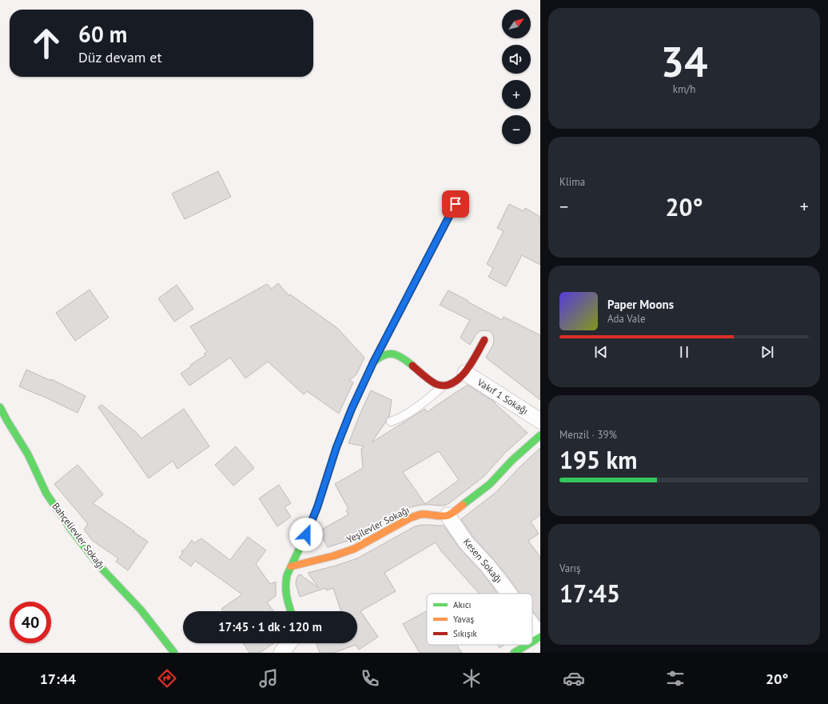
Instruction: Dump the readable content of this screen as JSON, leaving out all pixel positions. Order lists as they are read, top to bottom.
{
  "streets": {
    "street": [
      "Vakıf 1 Sokağı",
      "Yeşilevler Sokağı",
      "Bahçelievler Sokağı",
      "Kesen Sokağı"
    ]
  },
  "crossings": [
    ["Yeşilevler Sokağı", "Kesen Sokağı"]
  ],
  "legend": ["Akıcı", "Yavaş", "Sıkışık"],
  "north": "top right",
  "page": {
    "tile": [
      ["34", "km/h"],
      "Klima",
      ["Menzil · 39%", "195 km"],
      ["Varış", "17:45"]
    ],
    "map_buttons": ["+", "−"],
    "turn": ["60 m", "Düz devam et"],
    "heat": ["−", "20°", "+"],
    "song": ["Paper Moons", "Ada Vale"],
    "limit": "40",
    "trip": "17:45 · 1 dk · 120 m",
    "tabs": ["17:44", "20°"]
  }
}
